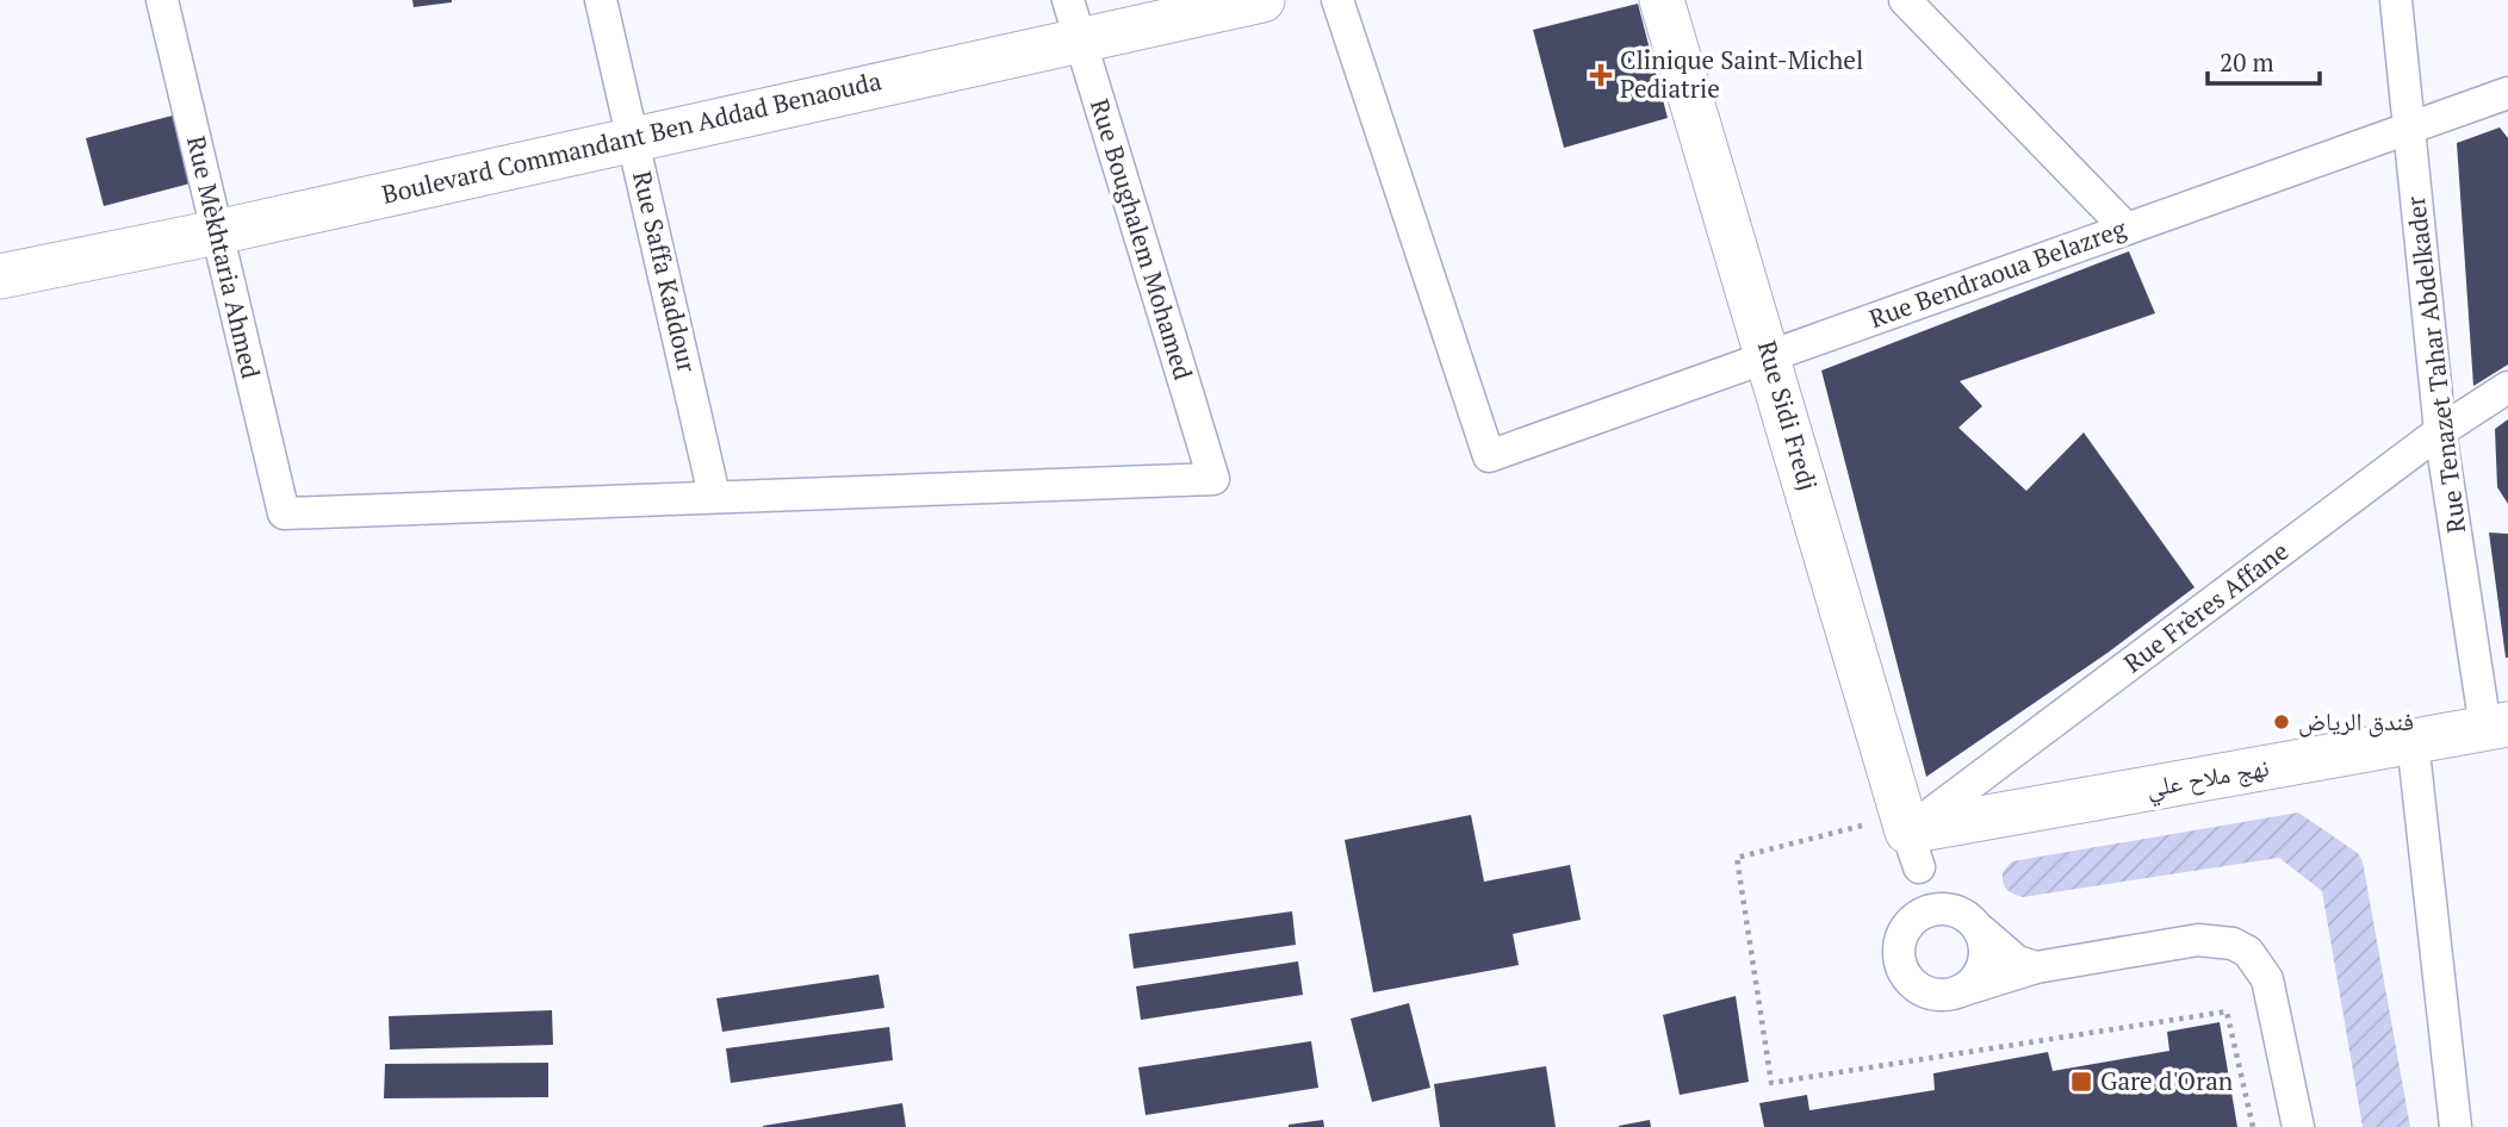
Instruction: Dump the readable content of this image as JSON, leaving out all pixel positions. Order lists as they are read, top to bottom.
{
  "streets": {
    "main road": ["Boulevard Commandant Ben Addad Benaouda", "Rue Sidi Fredj", "نهج ملاح علي"],
    "street": [
      "Rue Boughalem Mohamed",
      "Rue Mèkhtaria Ahmed",
      "Rue Saffa Kaddour",
      "Rue Bendraoua Belazreg",
      "Rue Tenazet Tahar Abdelkader",
      "Rue Frères Affane"
    ]
  },
  "crossings": [
    ["Boulevard Commandant Ben Addad Benaouda", "Rue Boughalem Mohamed"],
    ["Boulevard Commandant Ben Addad Benaouda", "Rue Mèkhtaria Ahmed"],
    ["Boulevard Commandant Ben Addad Benaouda", "Rue Saffa Kaddour"],
    ["Rue Boughalem Mohamed", "Rue Mèkhtaria Ahmed"],
    ["Rue Boughalem Mohamed", "Rue Saffa Kaddour"],
    ["Rue Mèkhtaria Ahmed", "Rue Saffa Kaddour"],
    ["Rue Bendraoua Belazreg", "Rue Tenazet Tahar Abdelkader"],
    ["Rue Bendraoua Belazreg", "Rue Sidi Fredj"],
    ["Rue Tenazet Tahar Abdelkader", "Rue Frères Affane"],
    ["Rue Tenazet Tahar Abdelkader", "نهج ملاح علي"],
    ["Rue Sidi Fredj", "Rue Frères Affane"],
    ["Rue Sidi Fredj", "نهج ملاح علي"],
    ["Rue Frères Affane", "نهج ملاح علي"]
  ],
  "places": {
    "health": ["Clinique Saint-Michel Pediatrie"],
    "other": ["فندق الرياض"],
    "transit": ["Gare d'Oran"]
  },
  "scale_bar": "20 m"
}
